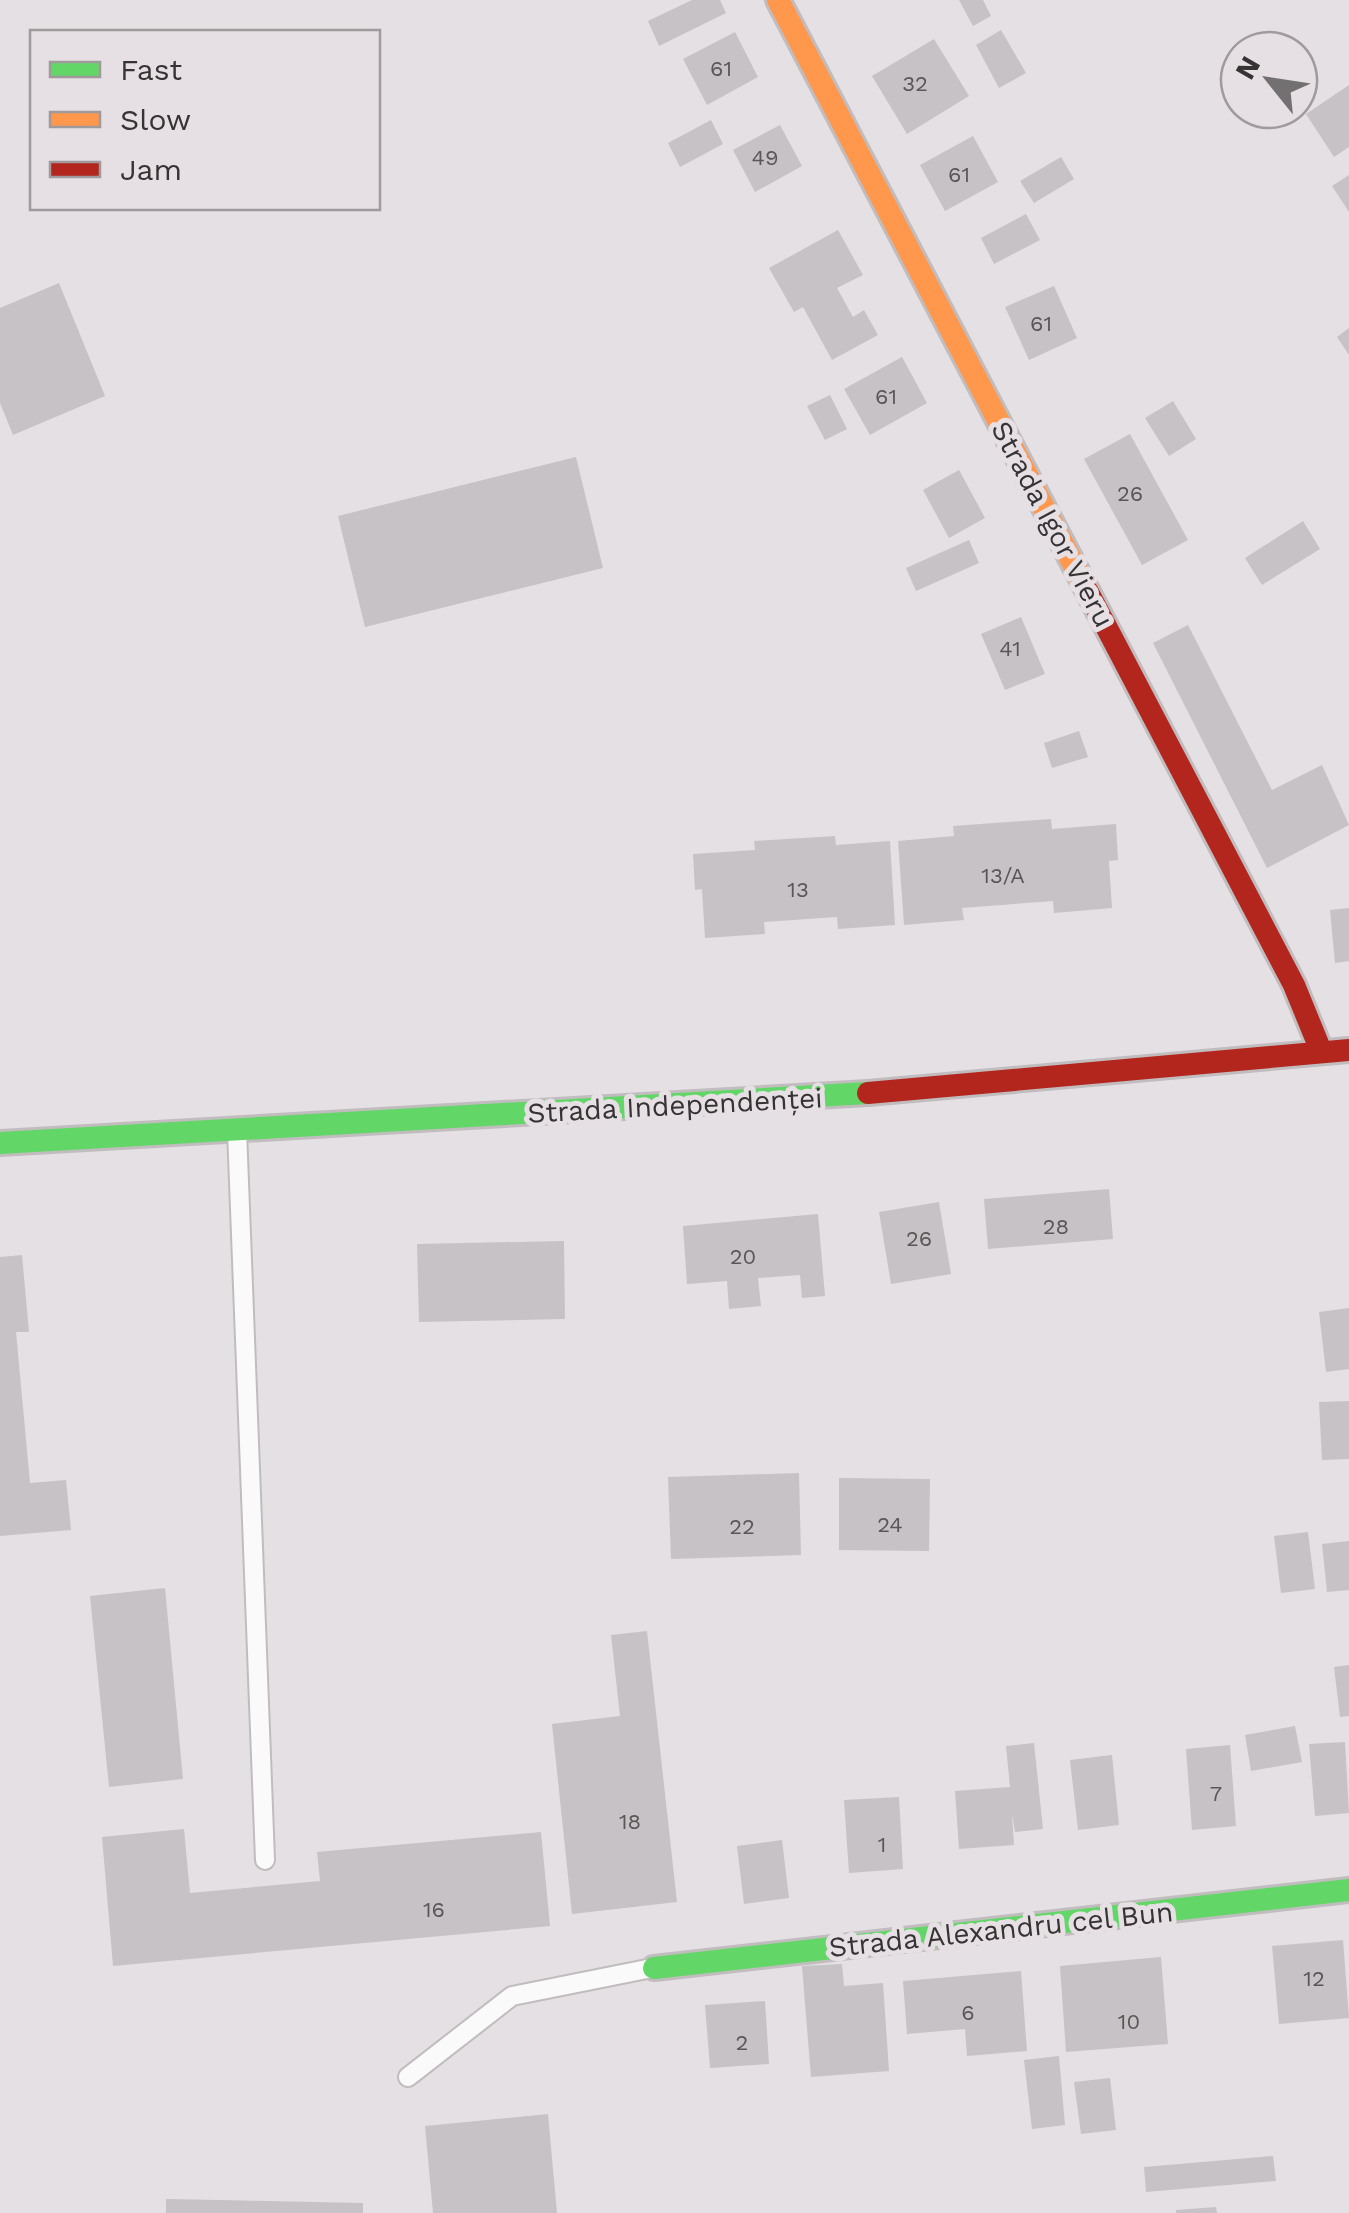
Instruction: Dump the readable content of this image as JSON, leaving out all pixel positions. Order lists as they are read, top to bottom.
{
  "streets": {
    "street": ["Strada Igor Vieru", "Strada Independenței", "Strada Alexandru cel Bun"]
  },
  "crossings": [
    ["Strada Igor Vieru", "Strada Independenței"]
  ],
  "house_numbers": [
    "61",
    "32",
    "49",
    "61",
    "61",
    "61",
    "26",
    "41",
    "13/A",
    "13",
    "28",
    "26",
    "20",
    "24",
    "22",
    "7",
    "18",
    "1",
    "16",
    "12",
    "6",
    "10",
    "2"
  ],
  "legend": ["Fast", "Slow", "Jam"],
  "north": "top left"
}
